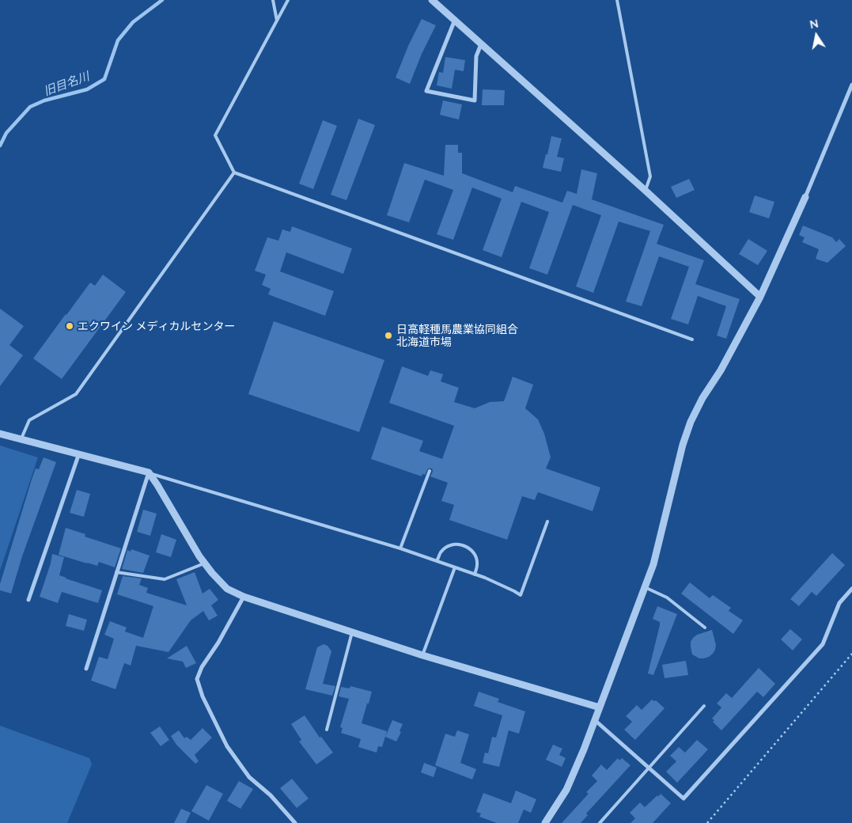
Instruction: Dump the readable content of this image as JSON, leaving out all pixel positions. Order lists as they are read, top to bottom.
{
  "water": ["旧目名川"],
  "places": ["エクワイン メディカルセンター", "日高軽種馬農業協同組合 北海道市場"],
  "north": "top"
}
